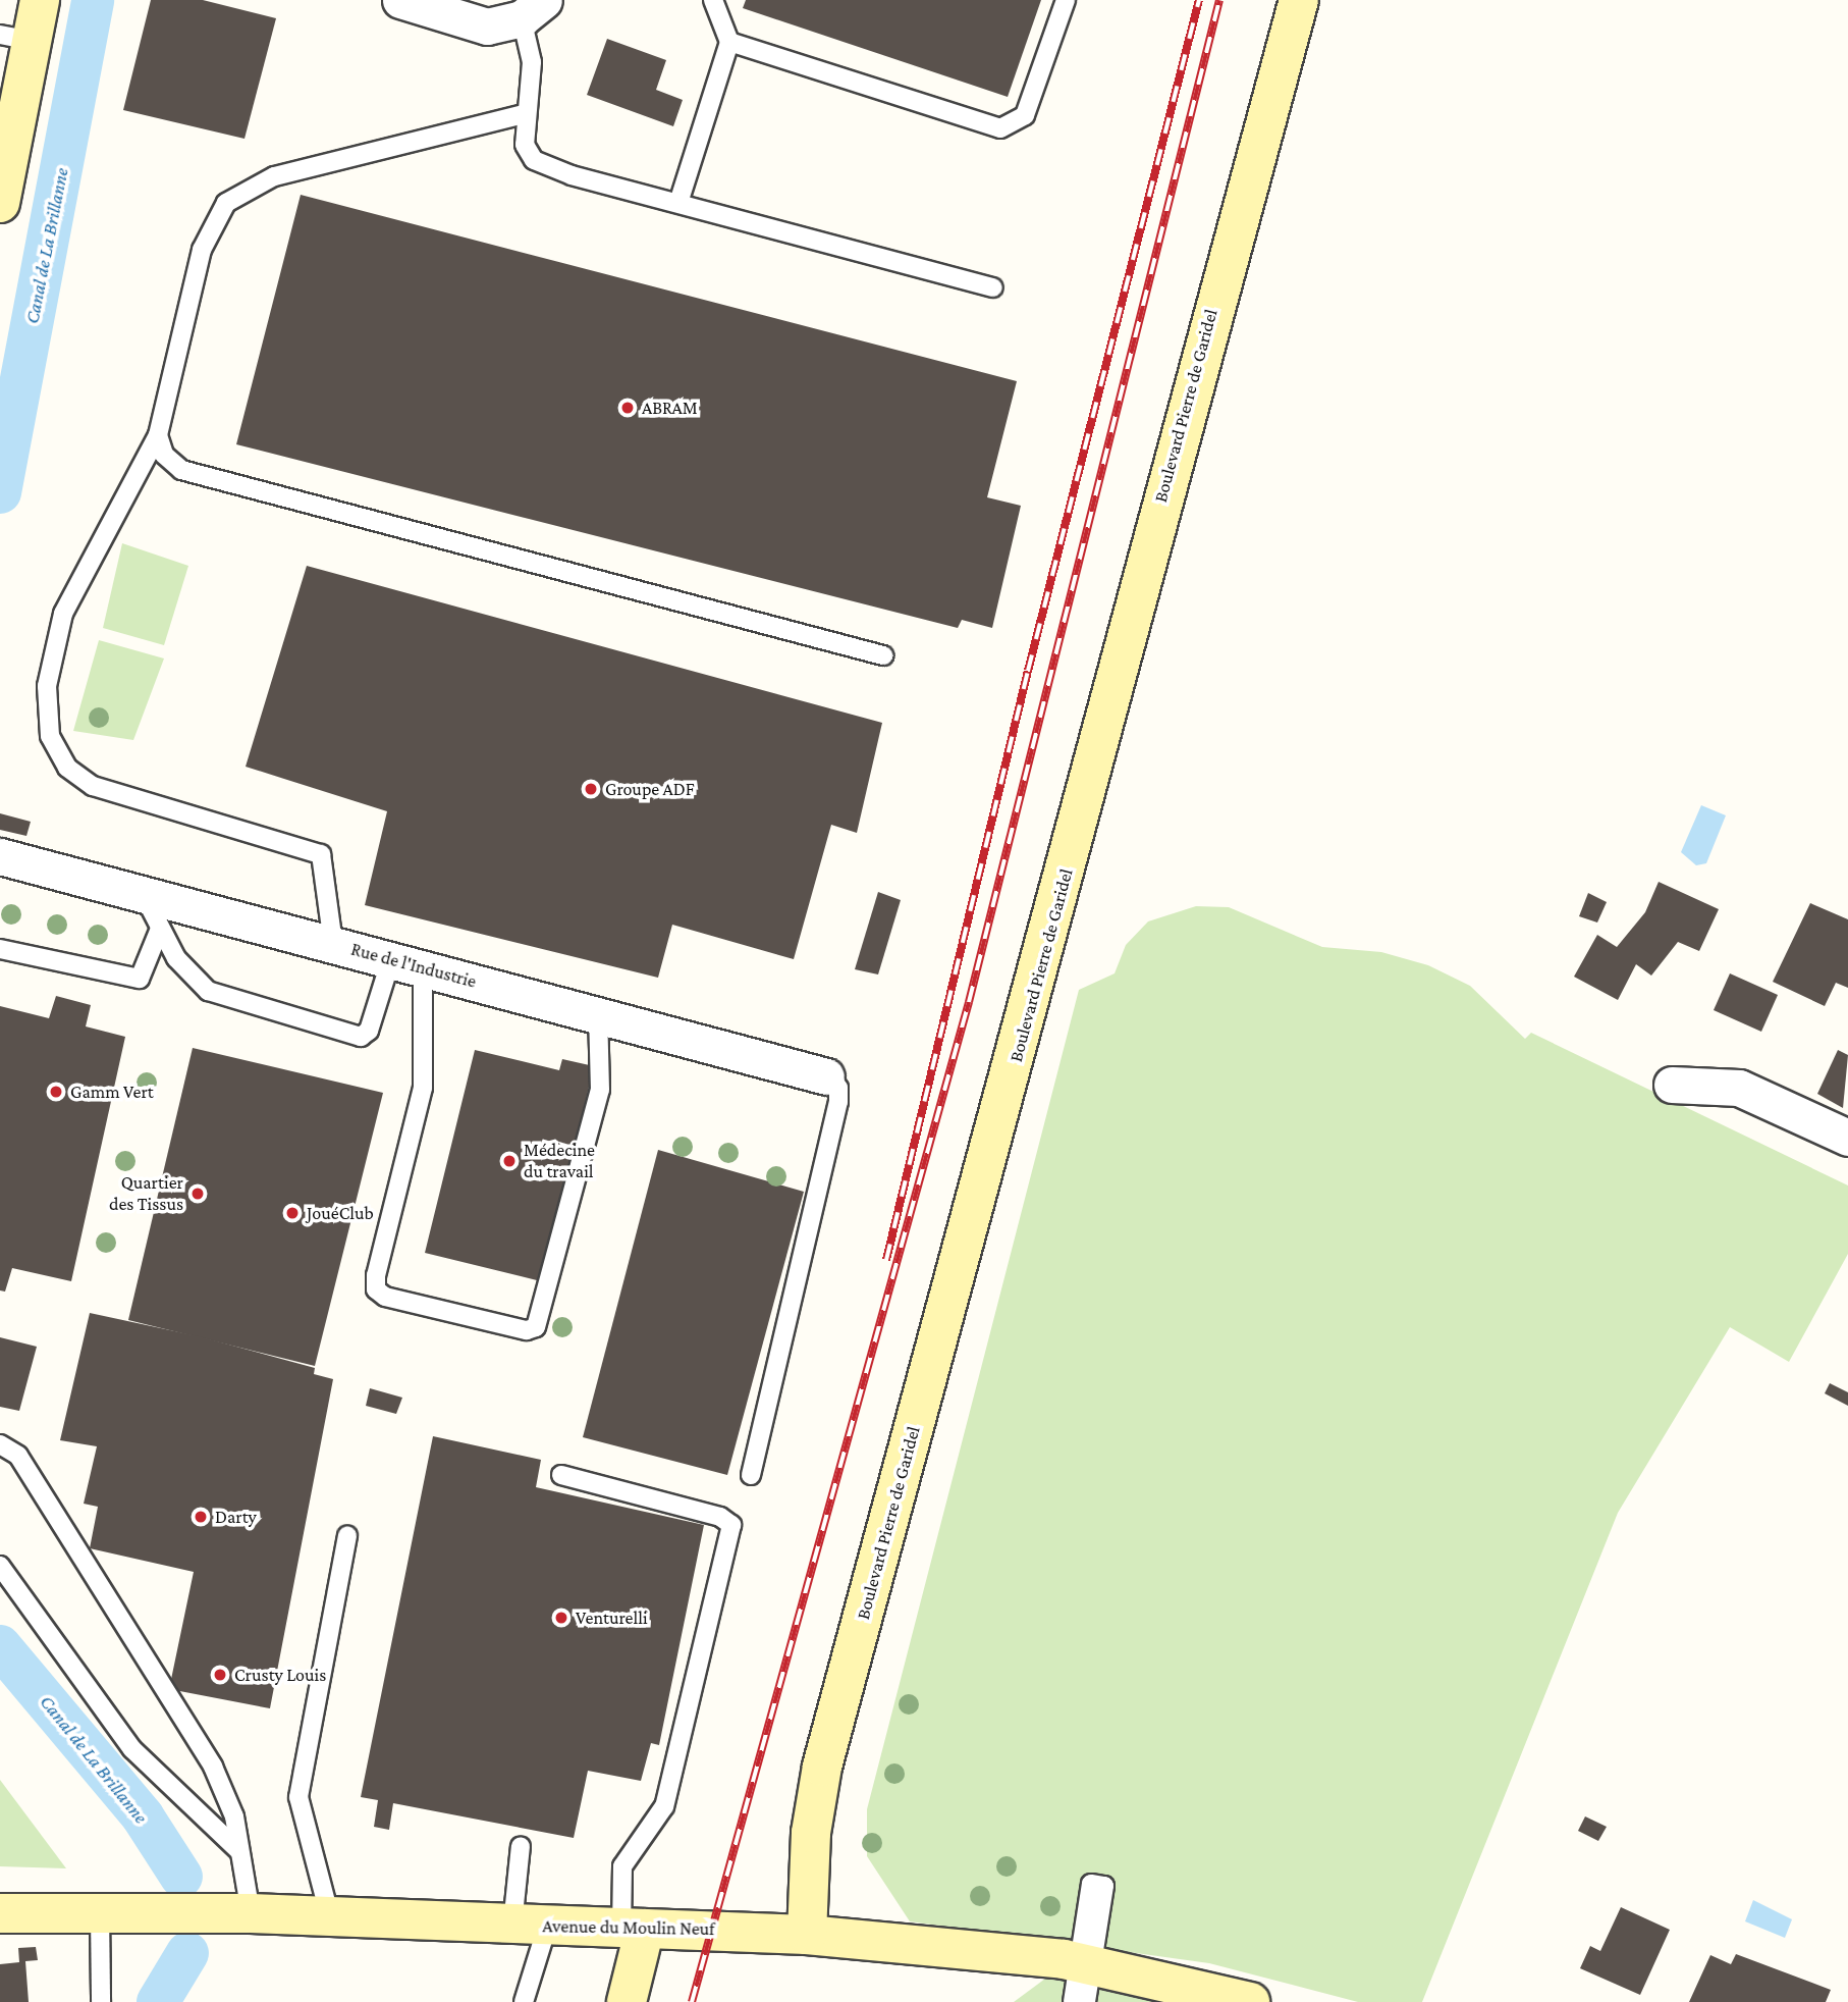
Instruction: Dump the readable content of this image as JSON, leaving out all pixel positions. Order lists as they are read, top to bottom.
{
  "streets": {
    "street": ["Boulevard Pierre de Garidel", "Rue de l'Industrie", "Avenue du Moulin Neuf"]
  },
  "crossings": [
    ["Boulevard Pierre de Garidel", "Avenue du Moulin Neuf"]
  ],
  "water": ["Canal de La Brillanne"],
  "places": [
    "ABRAM",
    "Groupe ADF",
    "Gamm Vert",
    "Médecine du travail",
    "Quartier des Tissus",
    "JouéClub",
    "Darty",
    "Venturelli",
    "Crusty Louis"
  ]
}
